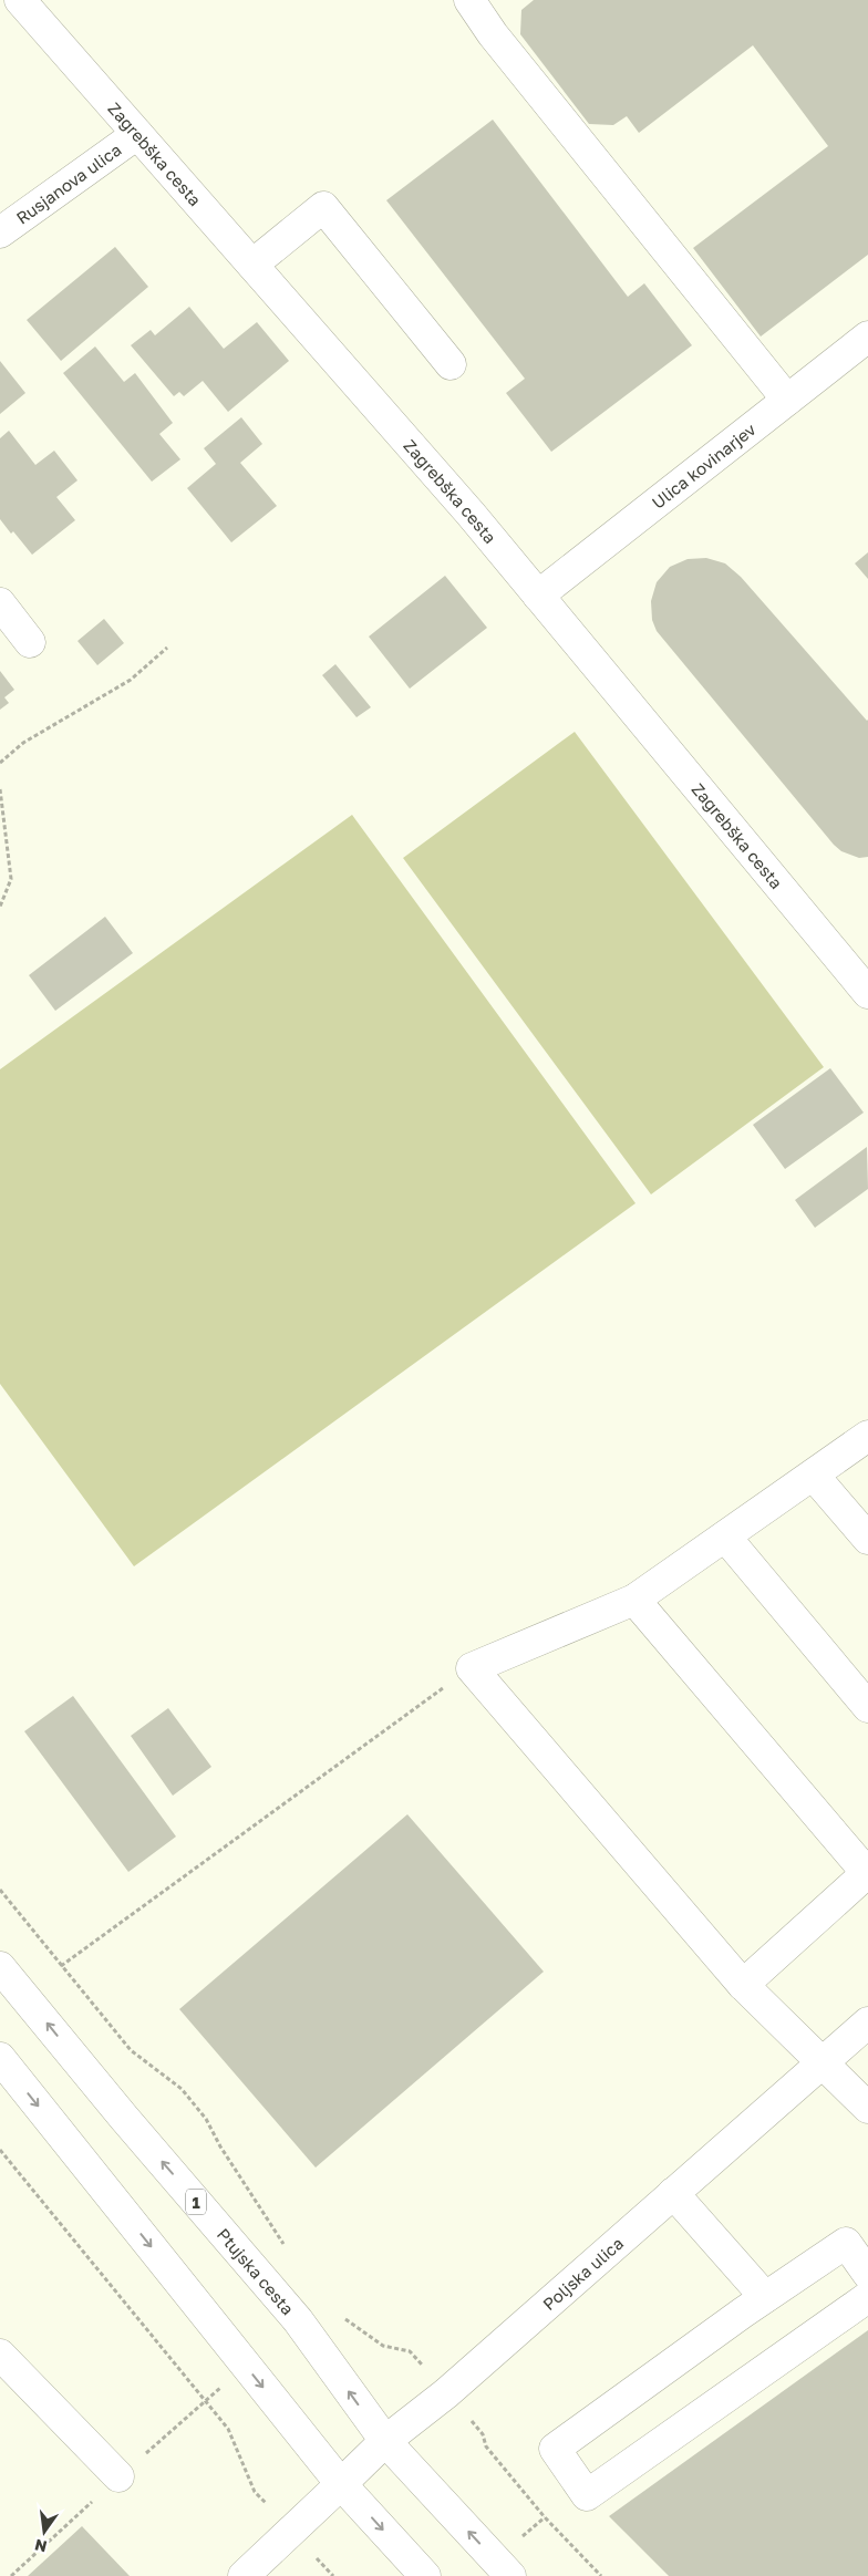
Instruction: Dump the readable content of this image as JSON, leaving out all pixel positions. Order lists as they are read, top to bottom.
{
  "streets": {
    "street": [
      "Zagrebška cesta",
      "Rusjanova ulica",
      "Ulica kovinarjev",
      "1",
      "Ptujska cesta",
      "Poljska ulica"
    ]
  },
  "crossings": [
    ["Zagrebška cesta", "Rusjanova ulica"],
    ["Zagrebška cesta", "Ulica kovinarjev"],
    ["Ptujska cesta", "Poljska ulica"]
  ],
  "north": "bottom"
}
